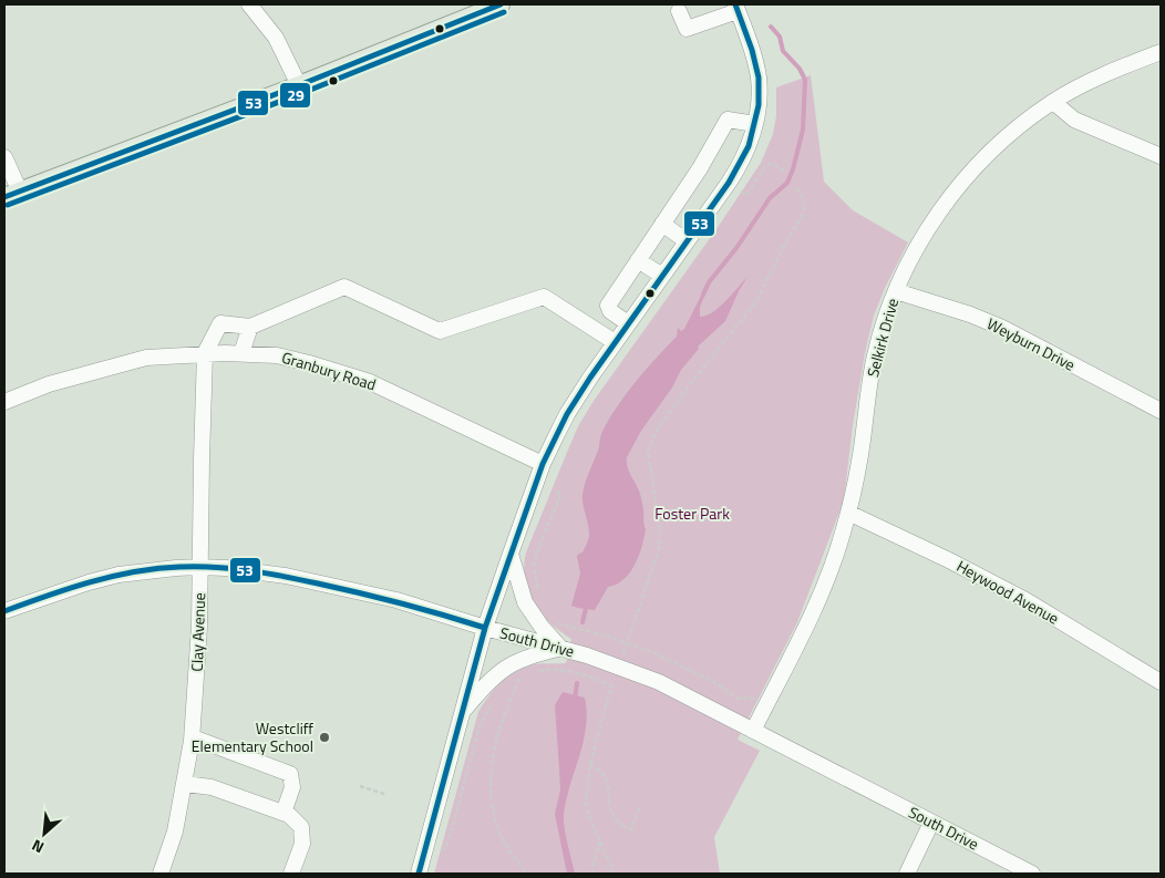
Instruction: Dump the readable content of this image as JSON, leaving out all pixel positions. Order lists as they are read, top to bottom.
{
  "streets": {
    "street": [
      "Selkirk Drive",
      "Weyburn Drive",
      "Granbury Road",
      "Heywood Avenue",
      "Clay Avenue",
      "South Drive"
    ]
  },
  "crossings": [
    ["Selkirk Drive", "Weyburn Drive"],
    ["Selkirk Drive", "Heywood Avenue"],
    ["Selkirk Drive", "South Drive"],
    ["Granbury Road", "Clay Avenue"],
    ["Clay Avenue", "South Drive"]
  ],
  "parks": ["Foster Park"],
  "places": ["Westcliff Elementary School"],
  "lines": ["transit line 53", "transit line 29"],
  "north": "bottom left"
}
